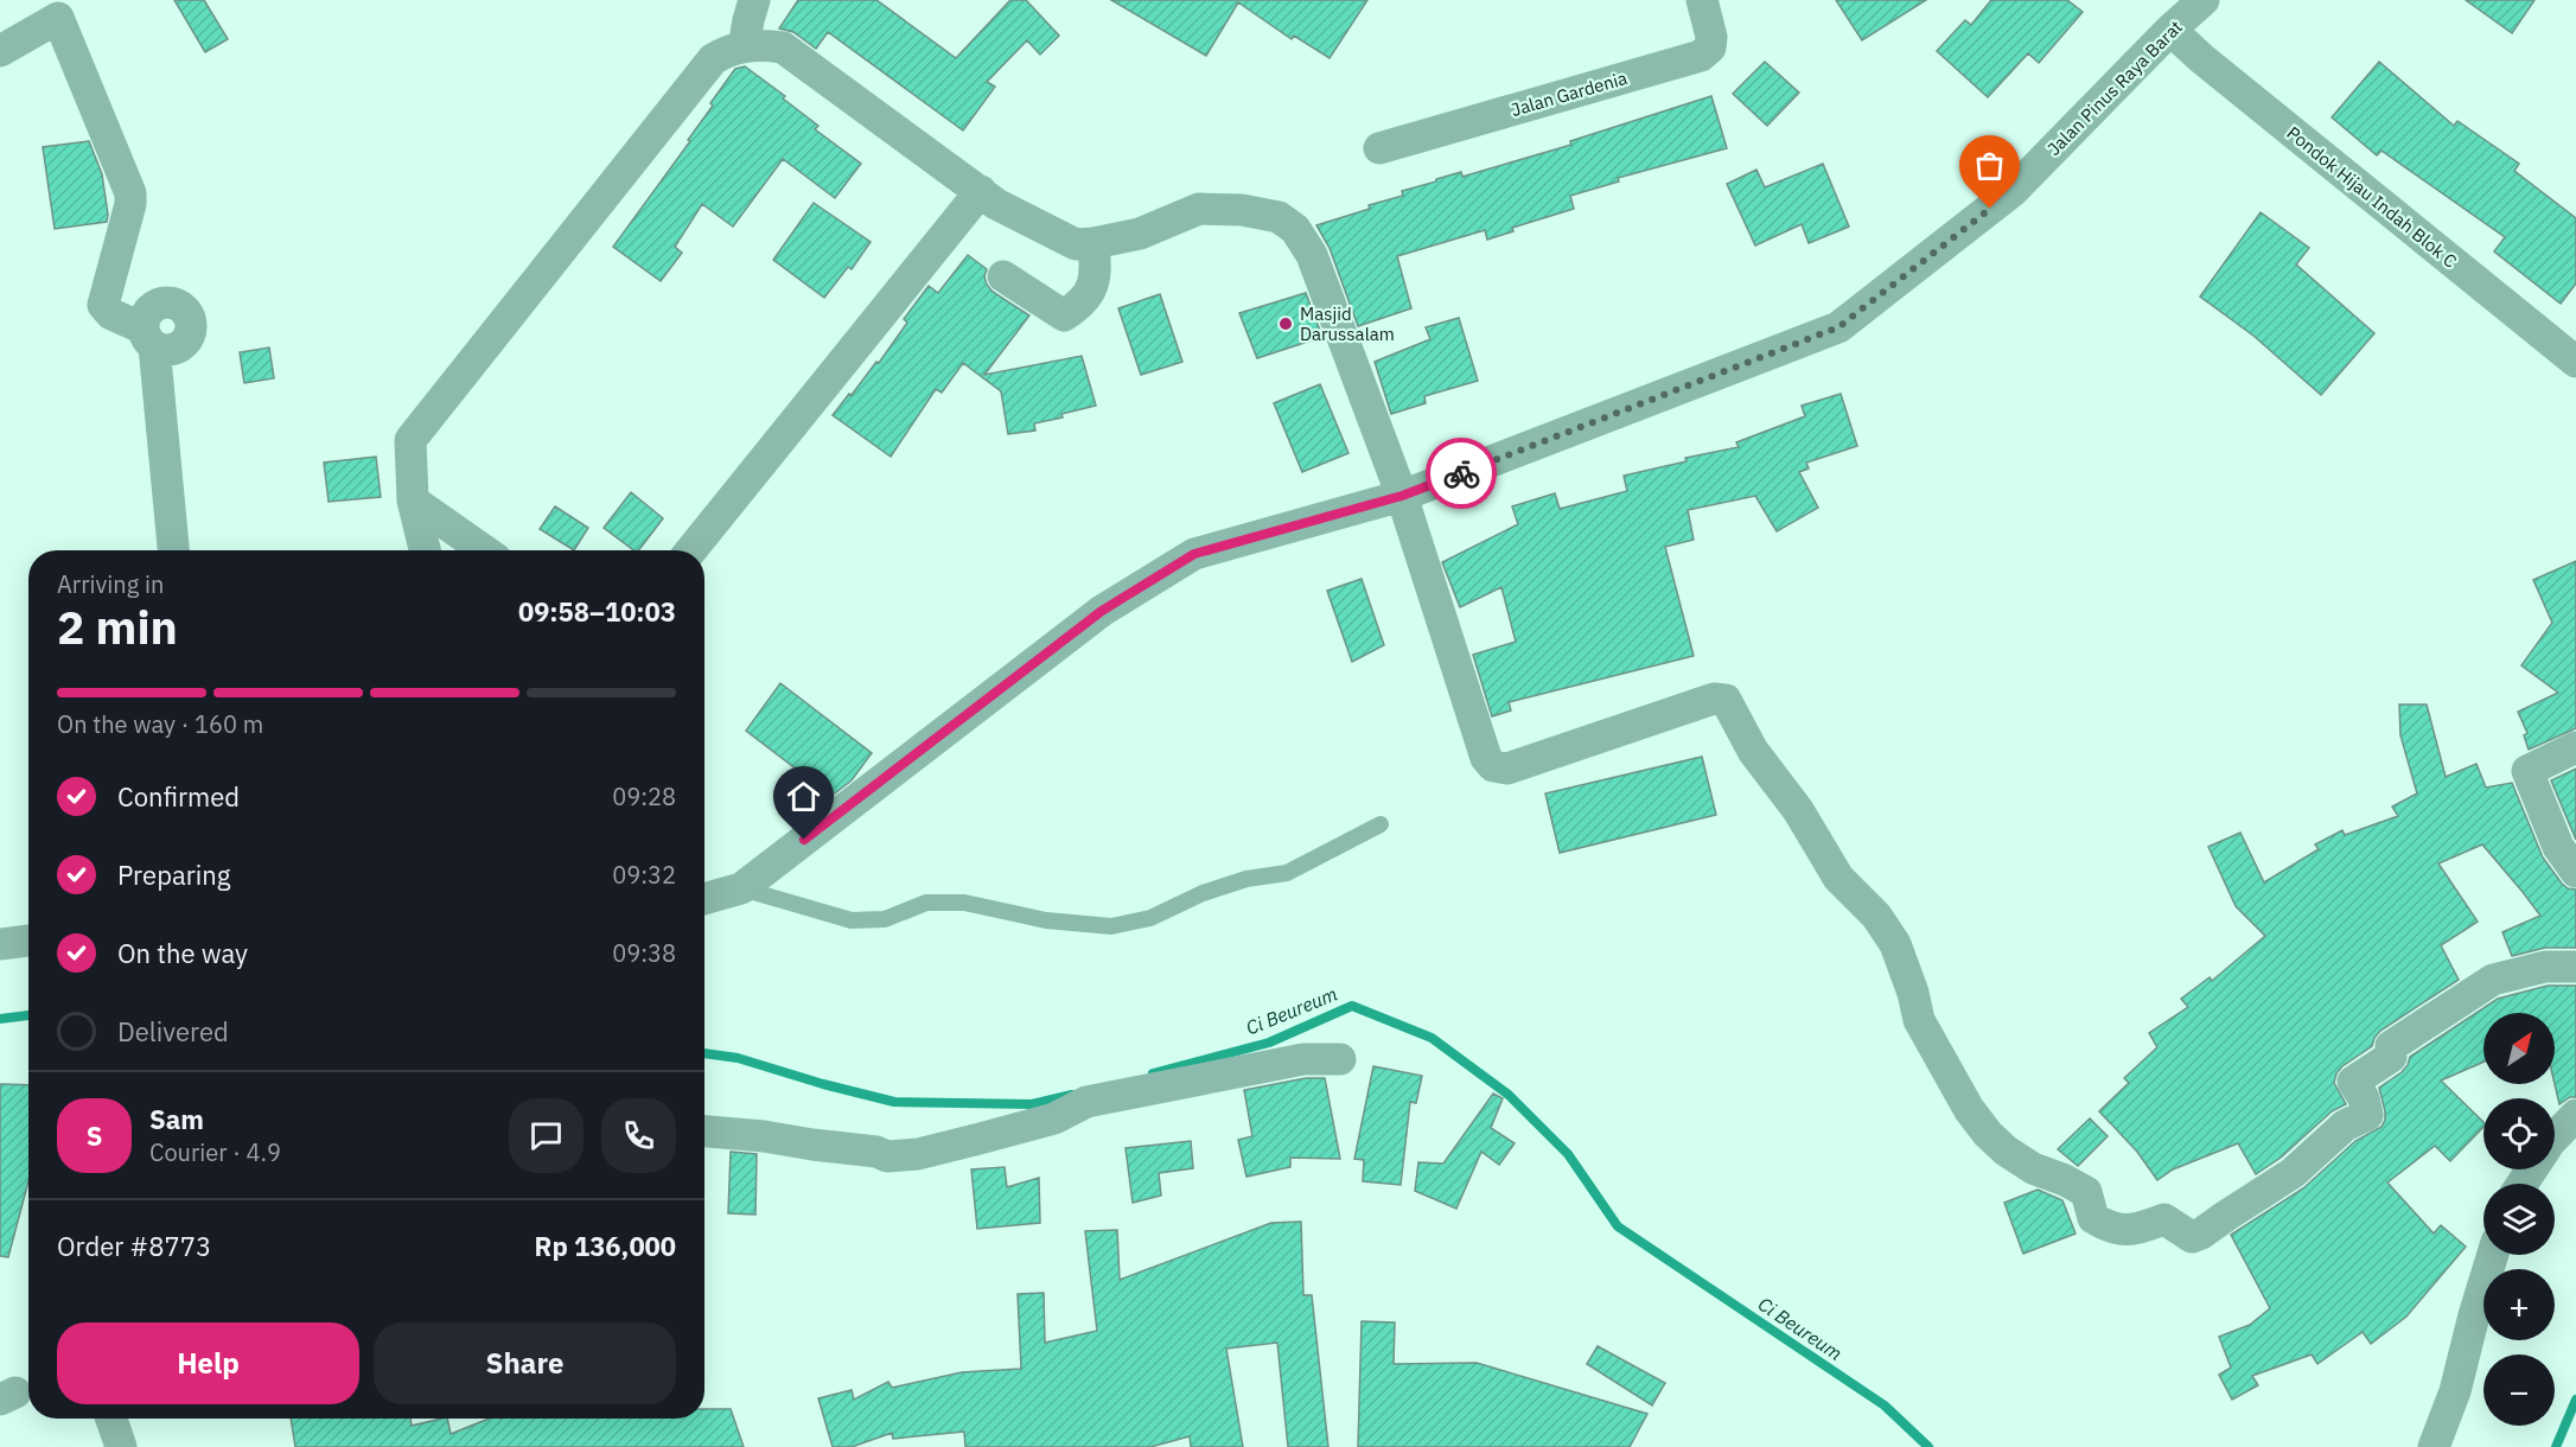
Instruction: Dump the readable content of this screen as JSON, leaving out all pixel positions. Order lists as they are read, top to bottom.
{
  "streets": {
    "street": ["Jalan Pinus Raya Barat", "Jalan Gardenia", "Pondok Hijau Indah Blok C"]
  },
  "crossings": [
    ["Jalan Pinus Raya Barat", "Pondok Hijau Indah Blok C"]
  ],
  "water": ["Ci Beureum"],
  "places": ["Masjid Darussalam"],
  "north": "top right",
  "page": {
    "heading": ["2 min", "Arriving in", "09:58–10:03"],
    "panel": [
      "Sam",
      "Courier · 4.9",
      "Order #8773",
      "Rp 136,000"
    ],
    "bar": "On the way · 160 m",
    "list": [
      ["Confirmed", "09:28"],
      ["Preparing", "09:32"],
      ["On the way", "09:38"],
      "Delivered"
    ],
    "map_buttons": ["+", "−"],
    "round": "S",
    "buttons": ["Help", "Share"]
  }
}
